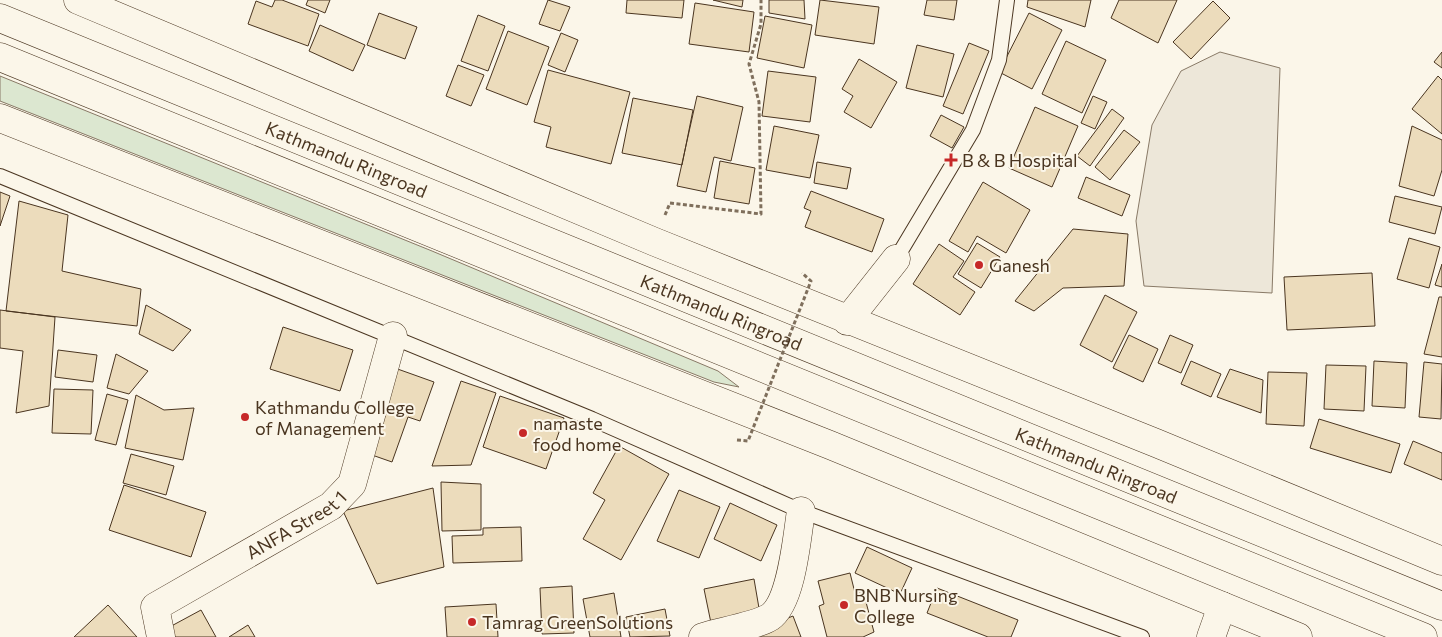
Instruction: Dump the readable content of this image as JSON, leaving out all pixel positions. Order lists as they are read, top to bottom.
{
  "streets": {
    "main road": ["Kathmandu Ringroad", "ANFA Street 1"]
  },
  "places": {
    "health": ["B & B Hospital"],
    "other": [
      "Ganesh",
      "Kathmandu College of Management",
      "namaste food home",
      "BNB Nursing College",
      "Tamrag GreenSolutions"
    ]
  }
}
